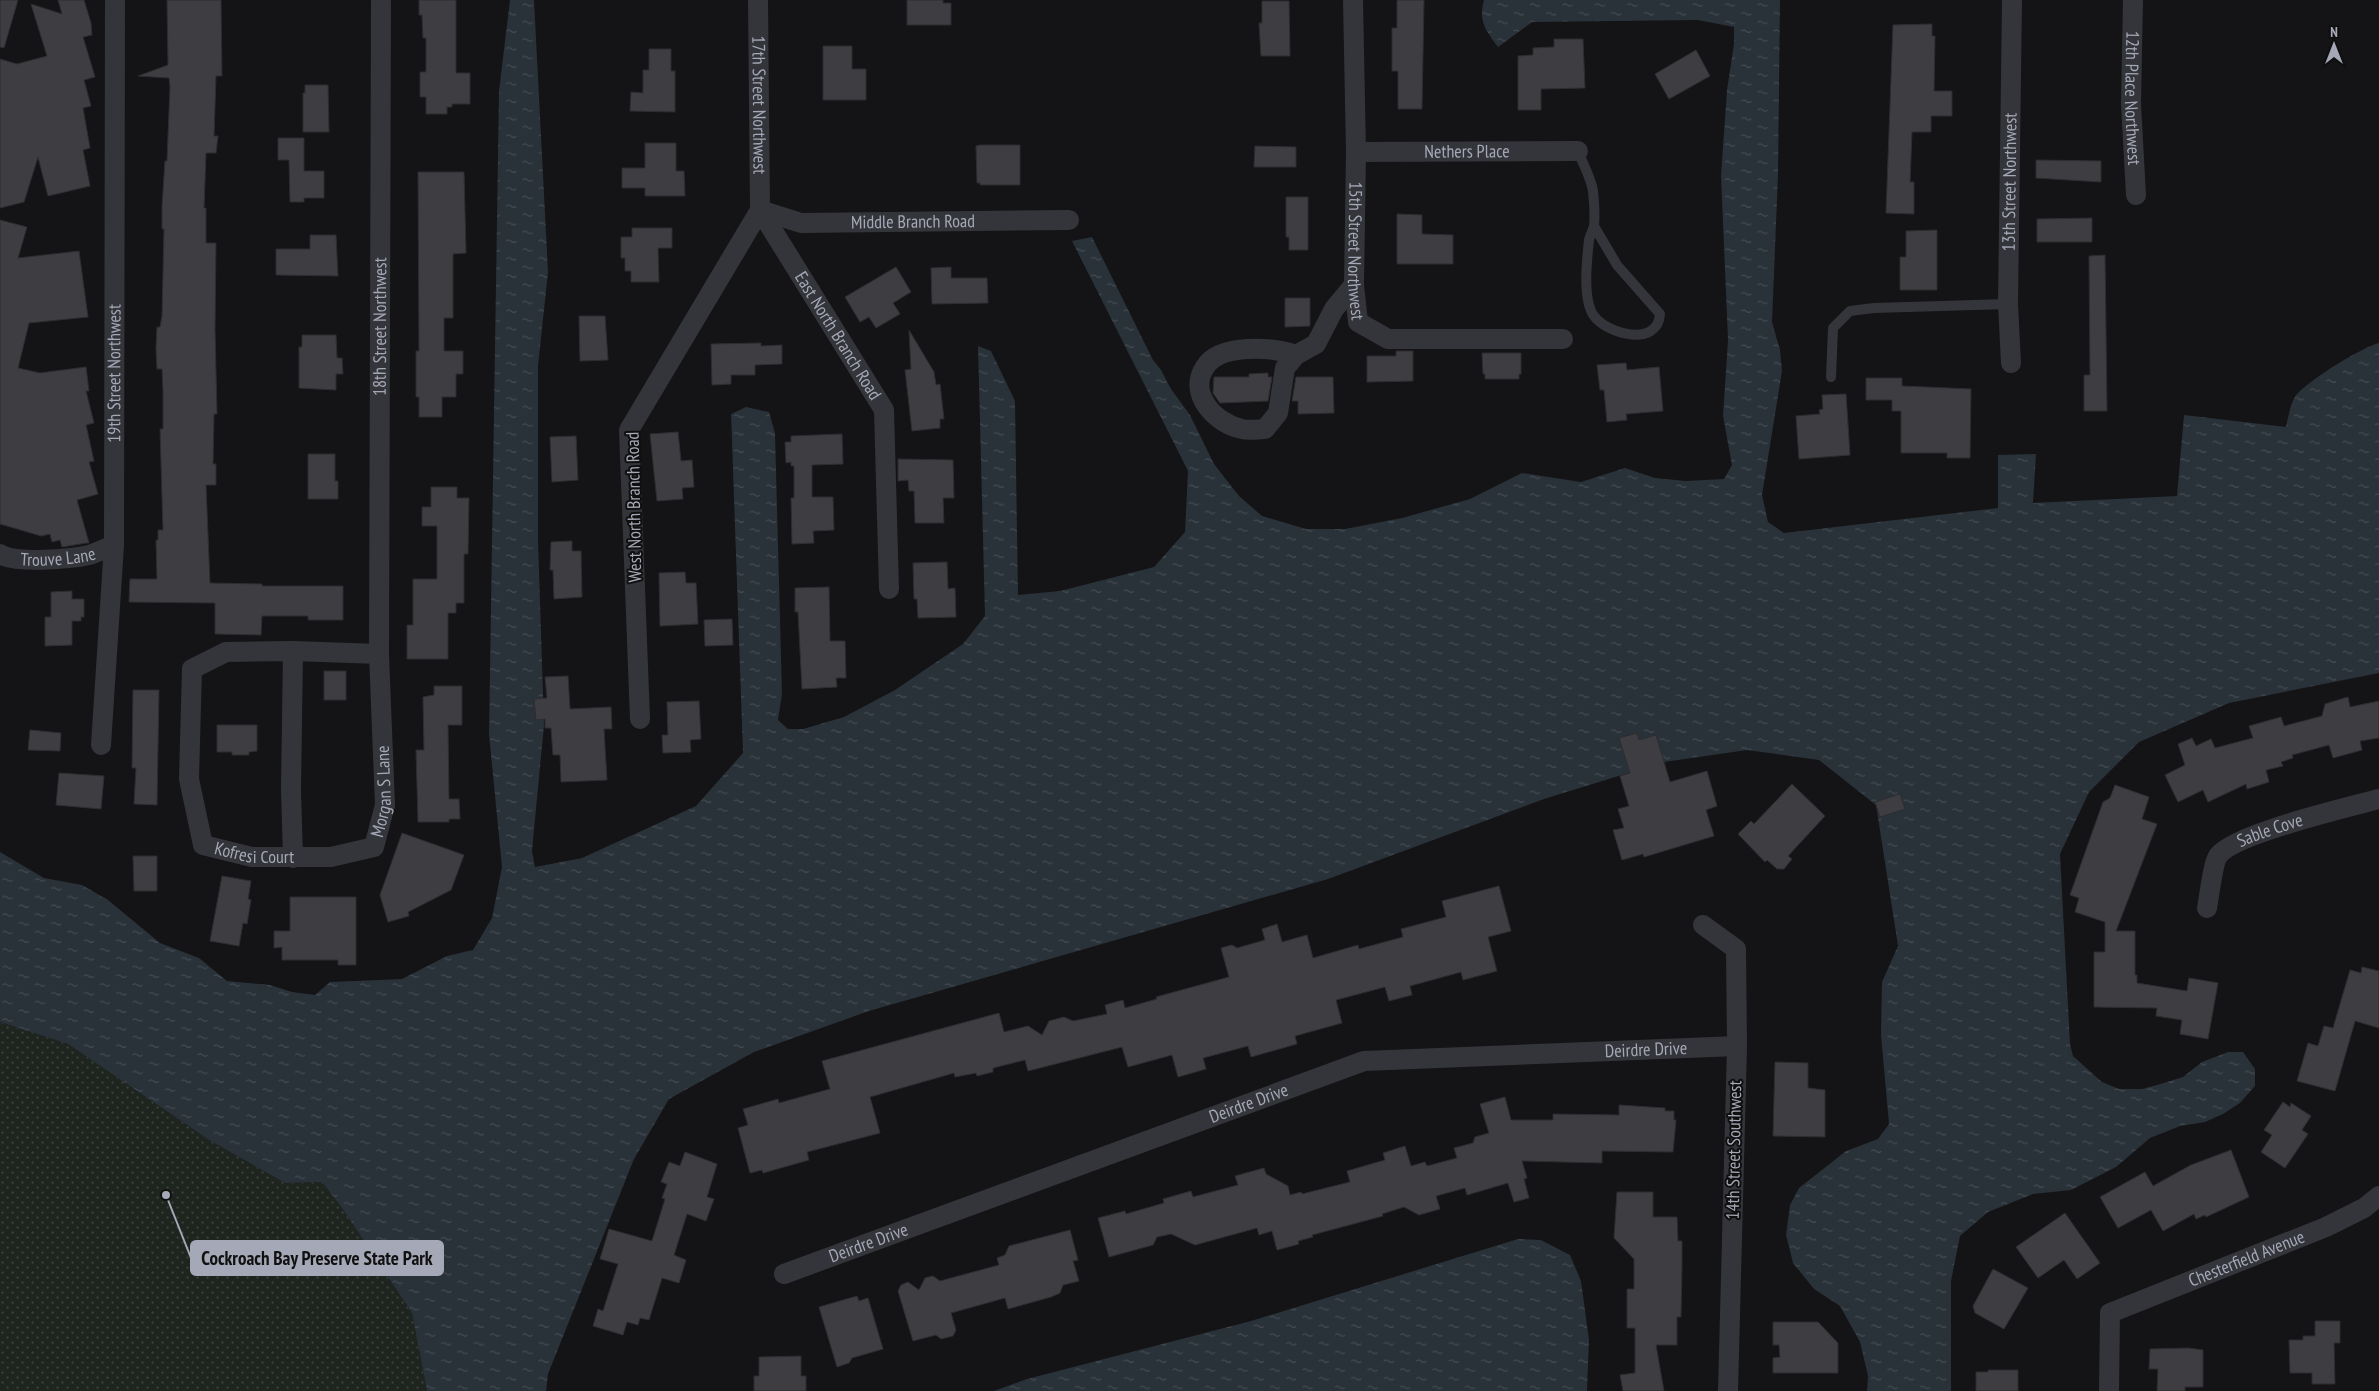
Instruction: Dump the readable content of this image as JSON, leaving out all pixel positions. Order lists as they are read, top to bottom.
{
  "streets": {
    "street": [
      "12th Place Northwest",
      "17th Street Northwest",
      "Nethers Place",
      "13th Street Northwest",
      "Middle Branch Road",
      "15th Street Northwest",
      "18th Street Northwest",
      "East North Branch Road",
      "19th Street Northwest",
      "West North Branch Road",
      "Trouve Lane",
      "Morgan S Lane",
      "Sable Cove",
      "Kofresi Court",
      "Deirdre Drive",
      "14th Street Southwest",
      "Chesterfield Avenue"
    ]
  },
  "crossings": [
    ["17th Street Northwest", "Middle Branch Road"],
    ["17th Street Northwest", "East North Branch Road"],
    ["17th Street Northwest", "West North Branch Road"],
    ["Nethers Place", "15th Street Northwest"],
    ["Middle Branch Road", "East North Branch Road"],
    ["Middle Branch Road", "West North Branch Road"],
    ["18th Street Northwest", "Morgan S Lane"],
    ["18th Street Northwest", "Kofresi Court"],
    ["East North Branch Road", "West North Branch Road"],
    ["19th Street Northwest", "Trouve Lane"],
    ["Morgan S Lane", "Kofresi Court"],
    ["Deirdre Drive", "14th Street Southwest"]
  ],
  "places": ["Cockroach Bay Preserve State Park"],
  "north": "top"
}
